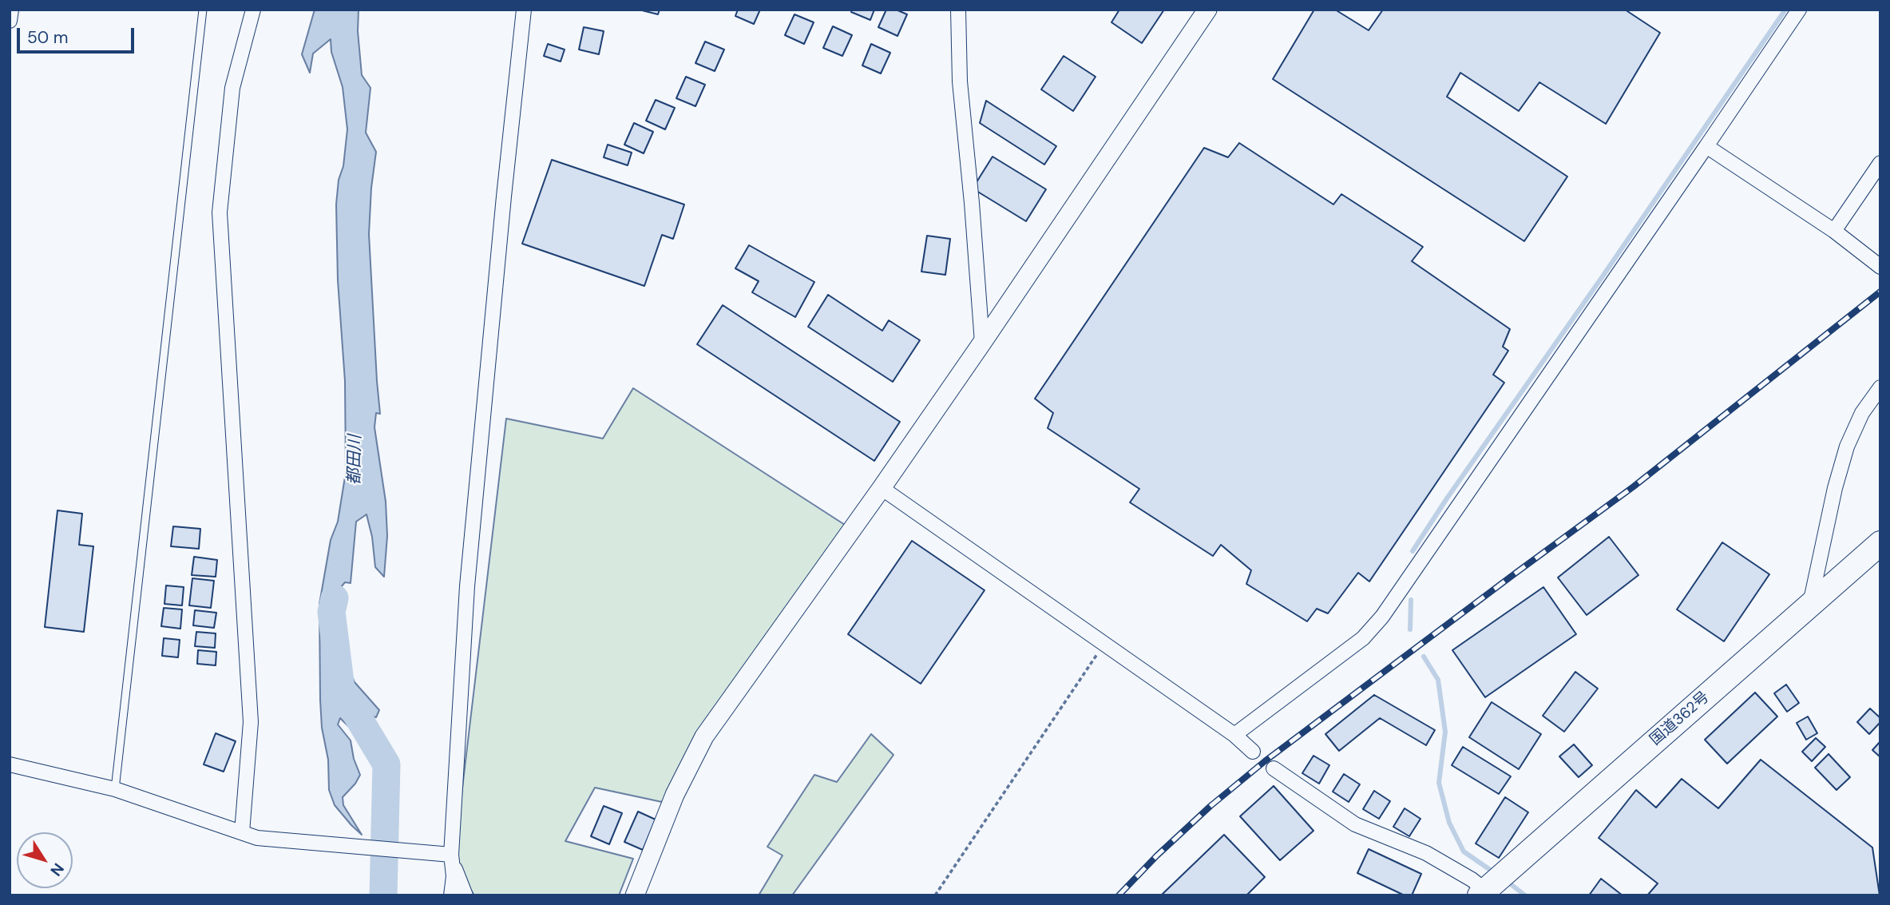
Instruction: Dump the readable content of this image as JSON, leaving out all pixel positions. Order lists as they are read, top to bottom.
{
  "streets": {
    "highway": ["国道362号"]
  },
  "water": ["都田川"],
  "scale_bar": "50 m",
  "north": "bottom right"
}
